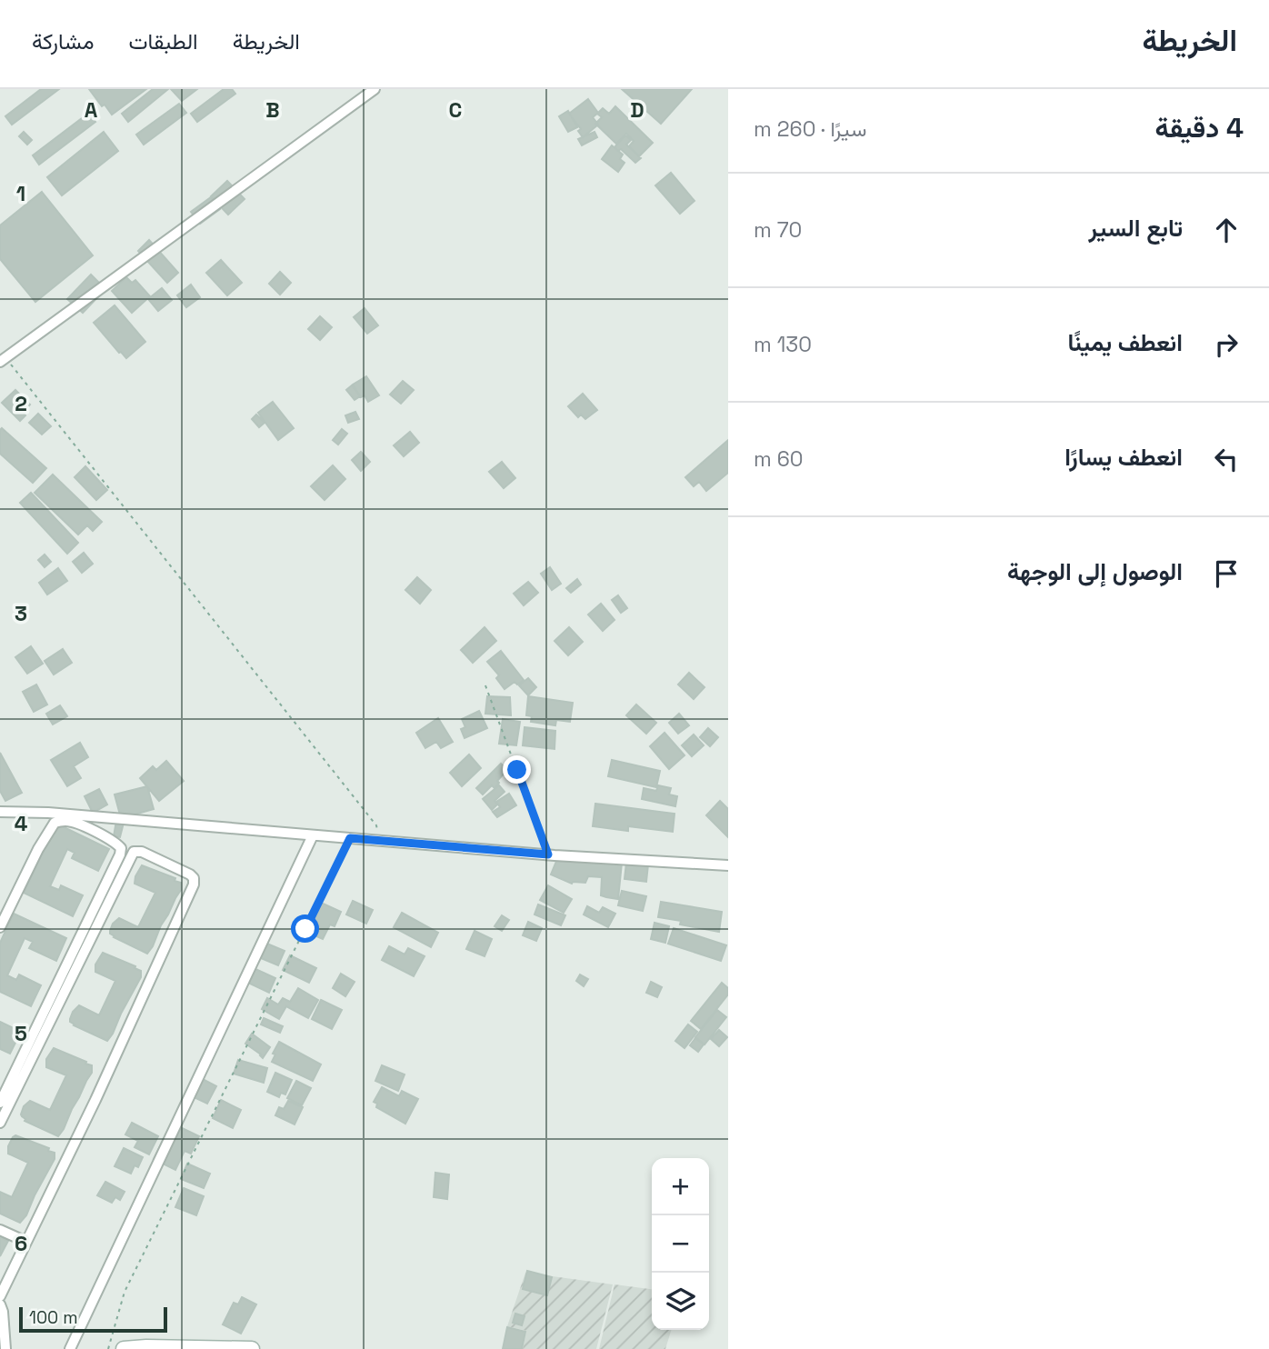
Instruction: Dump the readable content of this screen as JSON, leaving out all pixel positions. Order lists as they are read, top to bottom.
{
  "scale_bar": "100 m",
  "page": {
    "header": "الخريطة",
    "nav": ["الخريطة", "الطبقات", "مشاركة"],
    "heading": ["4 دقيقة", "سيرًا · 260 m"],
    "list": [
      ["تابع السير", "70 m"],
      ["انعطف يمينًا", "130 m"],
      ["انعطف يسارًا", "60 m"],
      "الوصول إلى الوجهة"
    ],
    "map_buttons": ["+", "−"],
    "scale": "100 m"
  },
  "grid": {
    "columns": [
      "A",
      "B",
      "C",
      "D"
    ],
    "rows": [
      "1",
      "2",
      "3",
      "4",
      "5",
      "6"
    ]
  }
}
